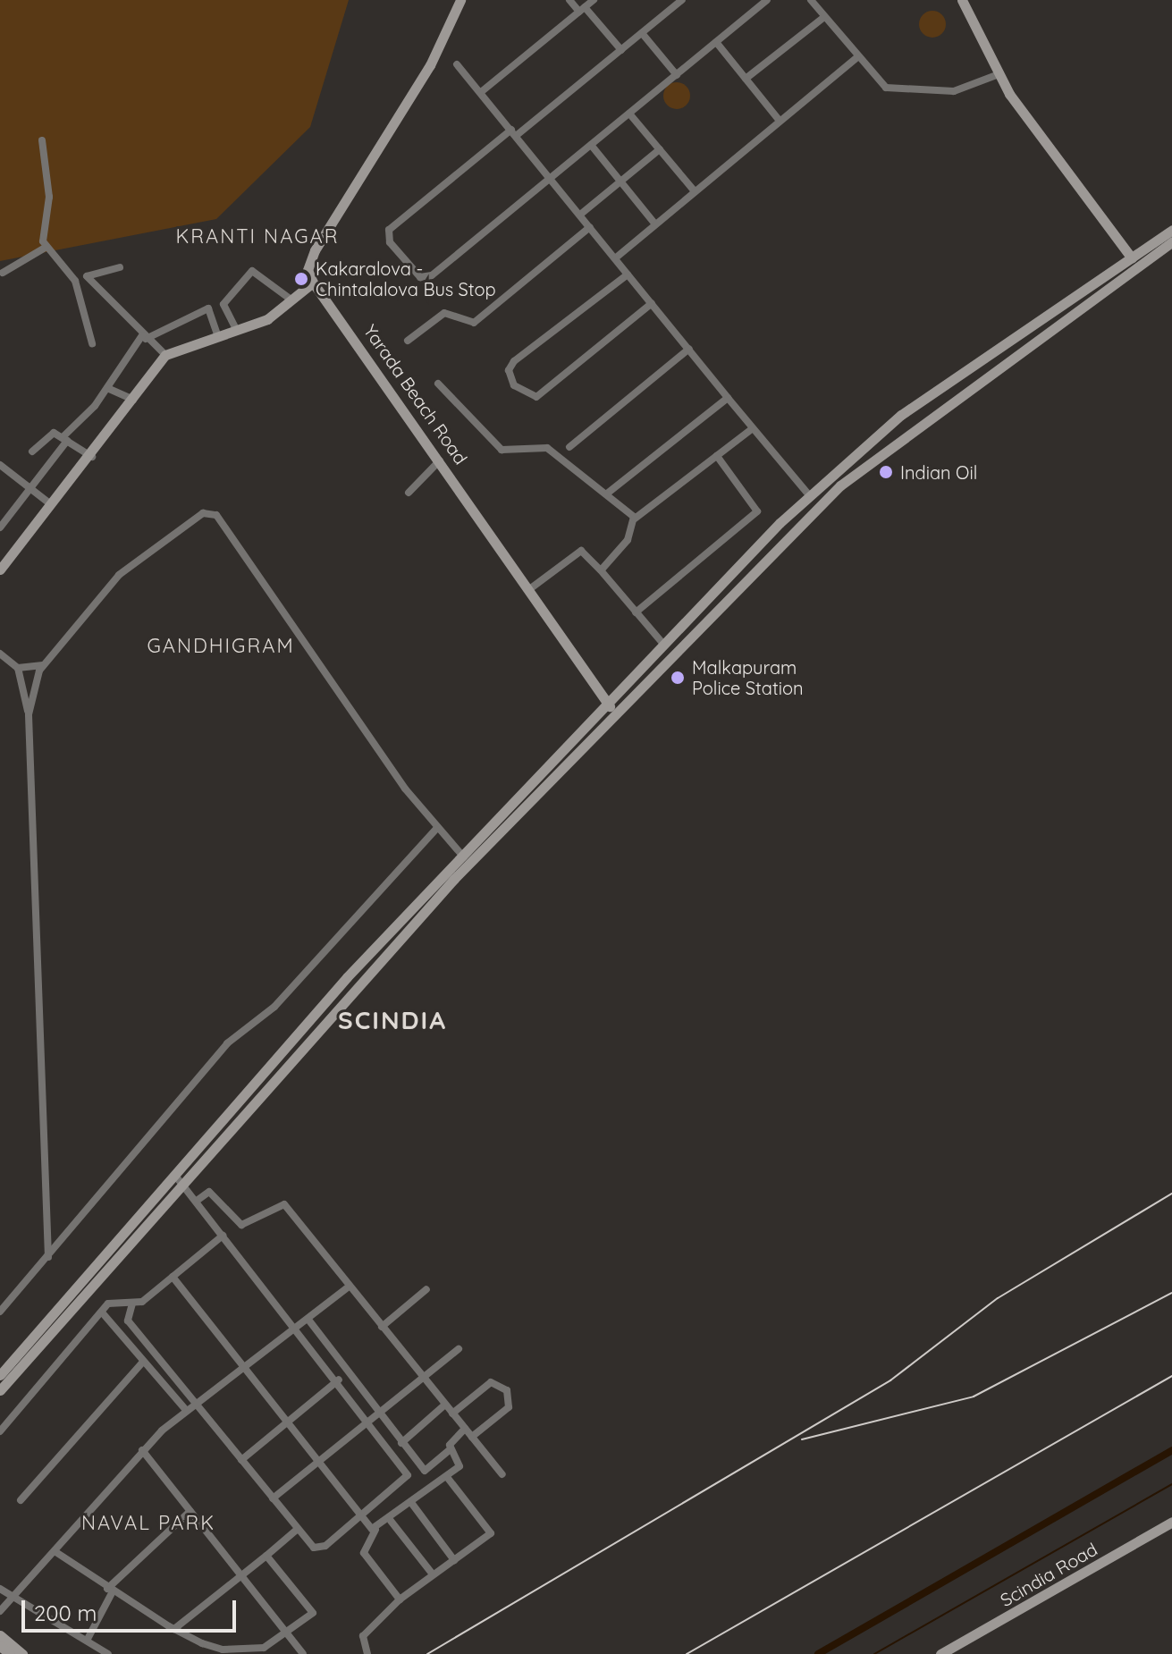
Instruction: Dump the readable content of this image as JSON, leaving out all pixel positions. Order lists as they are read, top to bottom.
{
  "streets": {
    "main road": ["Yarada Beach Road", "Scindia Road"]
  },
  "districts": [
    "KRANTI NAGAR",
    "GANDHIGRAM",
    "SCINDIA",
    "NAVAL PARK"
  ],
  "places": ["Kakaralova - Chintalalova Bus Stop", "Indian Oil", "Malkapuram Police Station"],
  "scale_bar": "200 m"
}
